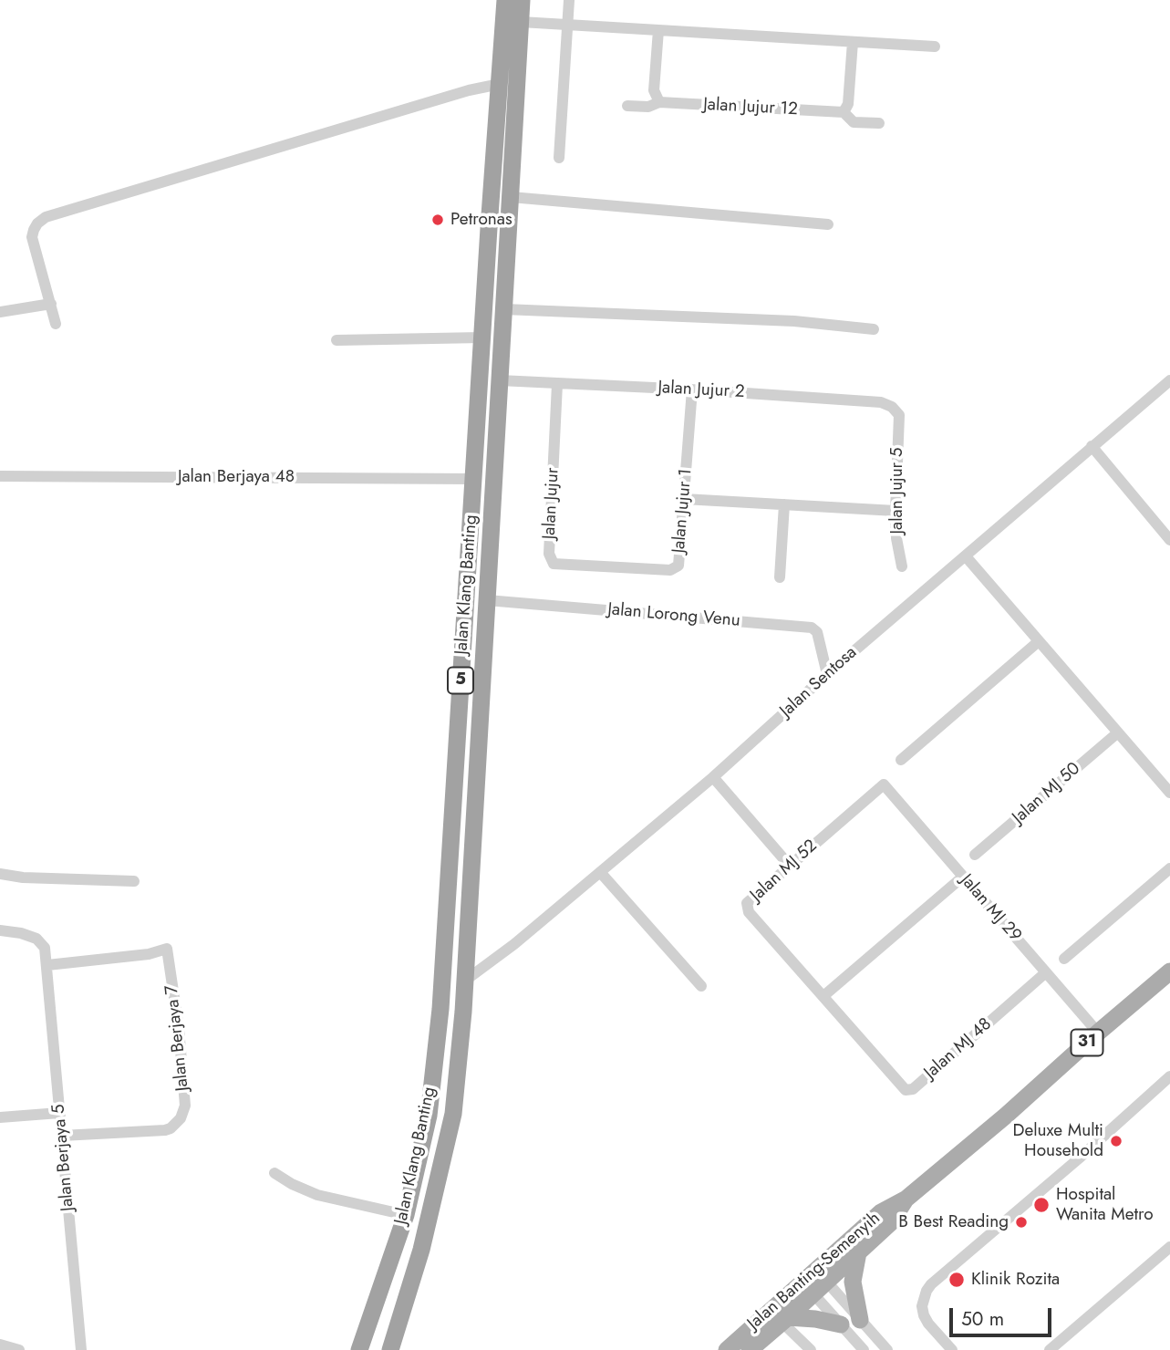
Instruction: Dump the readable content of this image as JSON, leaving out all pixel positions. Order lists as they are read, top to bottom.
{
  "streets": {
    "highway": ["Jalan Klang Banting", "5"],
    "main road": ["31", "Jalan Banting-Semenyih"],
    "street": [
      "Jalan Jujur 12",
      "Jalan Jujur 2",
      "Jalan Berjaya 48",
      "Jalan Jujur 5",
      "Jalan Jujur",
      "Jalan Jujur 1",
      "Jalan Lorong Venu",
      "Jalan Sentosa",
      "Jalan MJ 50",
      "Jalan MJ 52",
      "Jalan MJ 29",
      "Jalan Berjaya 7",
      "Jalan MJ 48",
      "Jalan Berjaya 5"
    ]
  },
  "crossings": [
    ["Jalan Jujur 2", "Jalan Jujur 5"],
    ["Jalan Jujur 2", "Jalan Jujur"],
    ["Jalan Jujur 2", "Jalan Jujur 1"],
    ["Jalan Jujur 2", "Jalan Klang Banting"],
    ["Jalan Berjaya 48", "Jalan Klang Banting"],
    ["Jalan Jujur", "Jalan Jujur 1"],
    ["Jalan Klang Banting", "Jalan Lorong Venu"],
    ["Jalan Klang Banting", "Jalan Sentosa"],
    ["Jalan Lorong Venu", "Jalan Sentosa"],
    ["Jalan MJ 52", "Jalan MJ 29"],
    ["Jalan MJ 52", "Jalan MJ 48"],
    ["Jalan MJ 29", "Jalan MJ 48"],
    ["Jalan MJ 29", "Jalan Banting-Semenyih"],
    ["Jalan Berjaya 7", "Jalan Berjaya 5"]
  ],
  "places": [
    "Petronas",
    "Deluxe Multi Household",
    "Hospital Wanita Metro",
    "B Best Reading",
    "Klinik Rozita"
  ],
  "scale_bar": "50 m"
}
